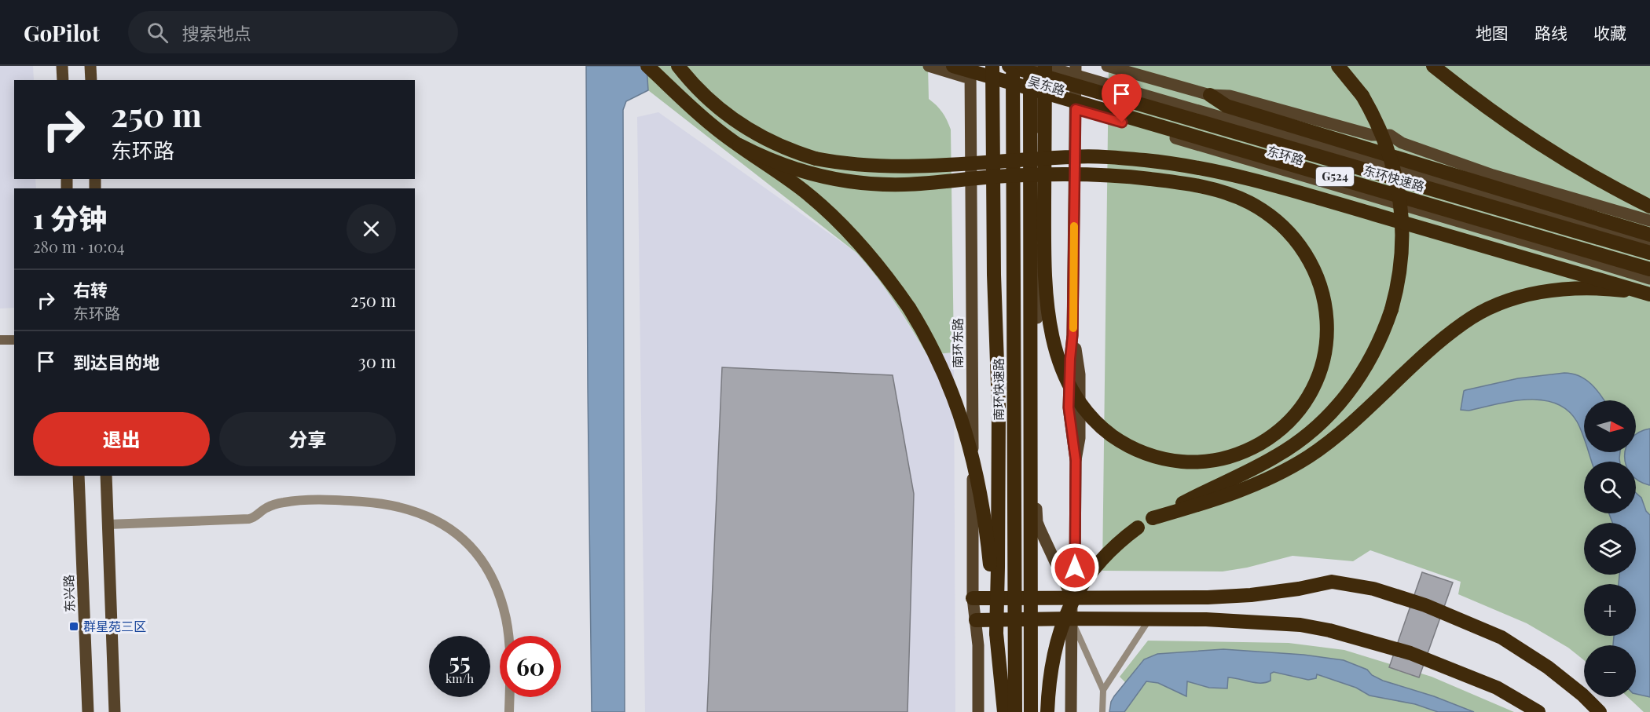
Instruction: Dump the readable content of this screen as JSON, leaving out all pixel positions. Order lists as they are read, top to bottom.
{
  "streets": {
    "highway": ["G524", "东环快速路", "南环快速路"],
    "main road": [
      "吴东路",
      "东环路",
      "南环东路",
      "东兴路"
    ]
  },
  "crossings": [
    ["吴东路", "东环路"],
    ["吴东路", "南环东路"],
    ["东环快速路", "南环快速路"]
  ],
  "places": {
    "transit": ["群星苑三区"]
  },
  "north": "right",
  "page": {
    "header": "GoPilot",
    "search": "搜索地点",
    "nav": ["地图", "路线", "收藏"],
    "turn": ["250 m", "东环路"],
    "heading": ["1 分钟", "280 m · 10:04"],
    "list": [
      {
        "name": "右转",
        "note": "东环路",
        "value": "250 m"
      },
      {
        "name": "到达目的地",
        "value": "30 m"
      }
    ],
    "map_buttons": ["+", "−"],
    "buttons": ["退出", "分享"],
    "speed": "55 km/h",
    "limit": "60"
  }
}
